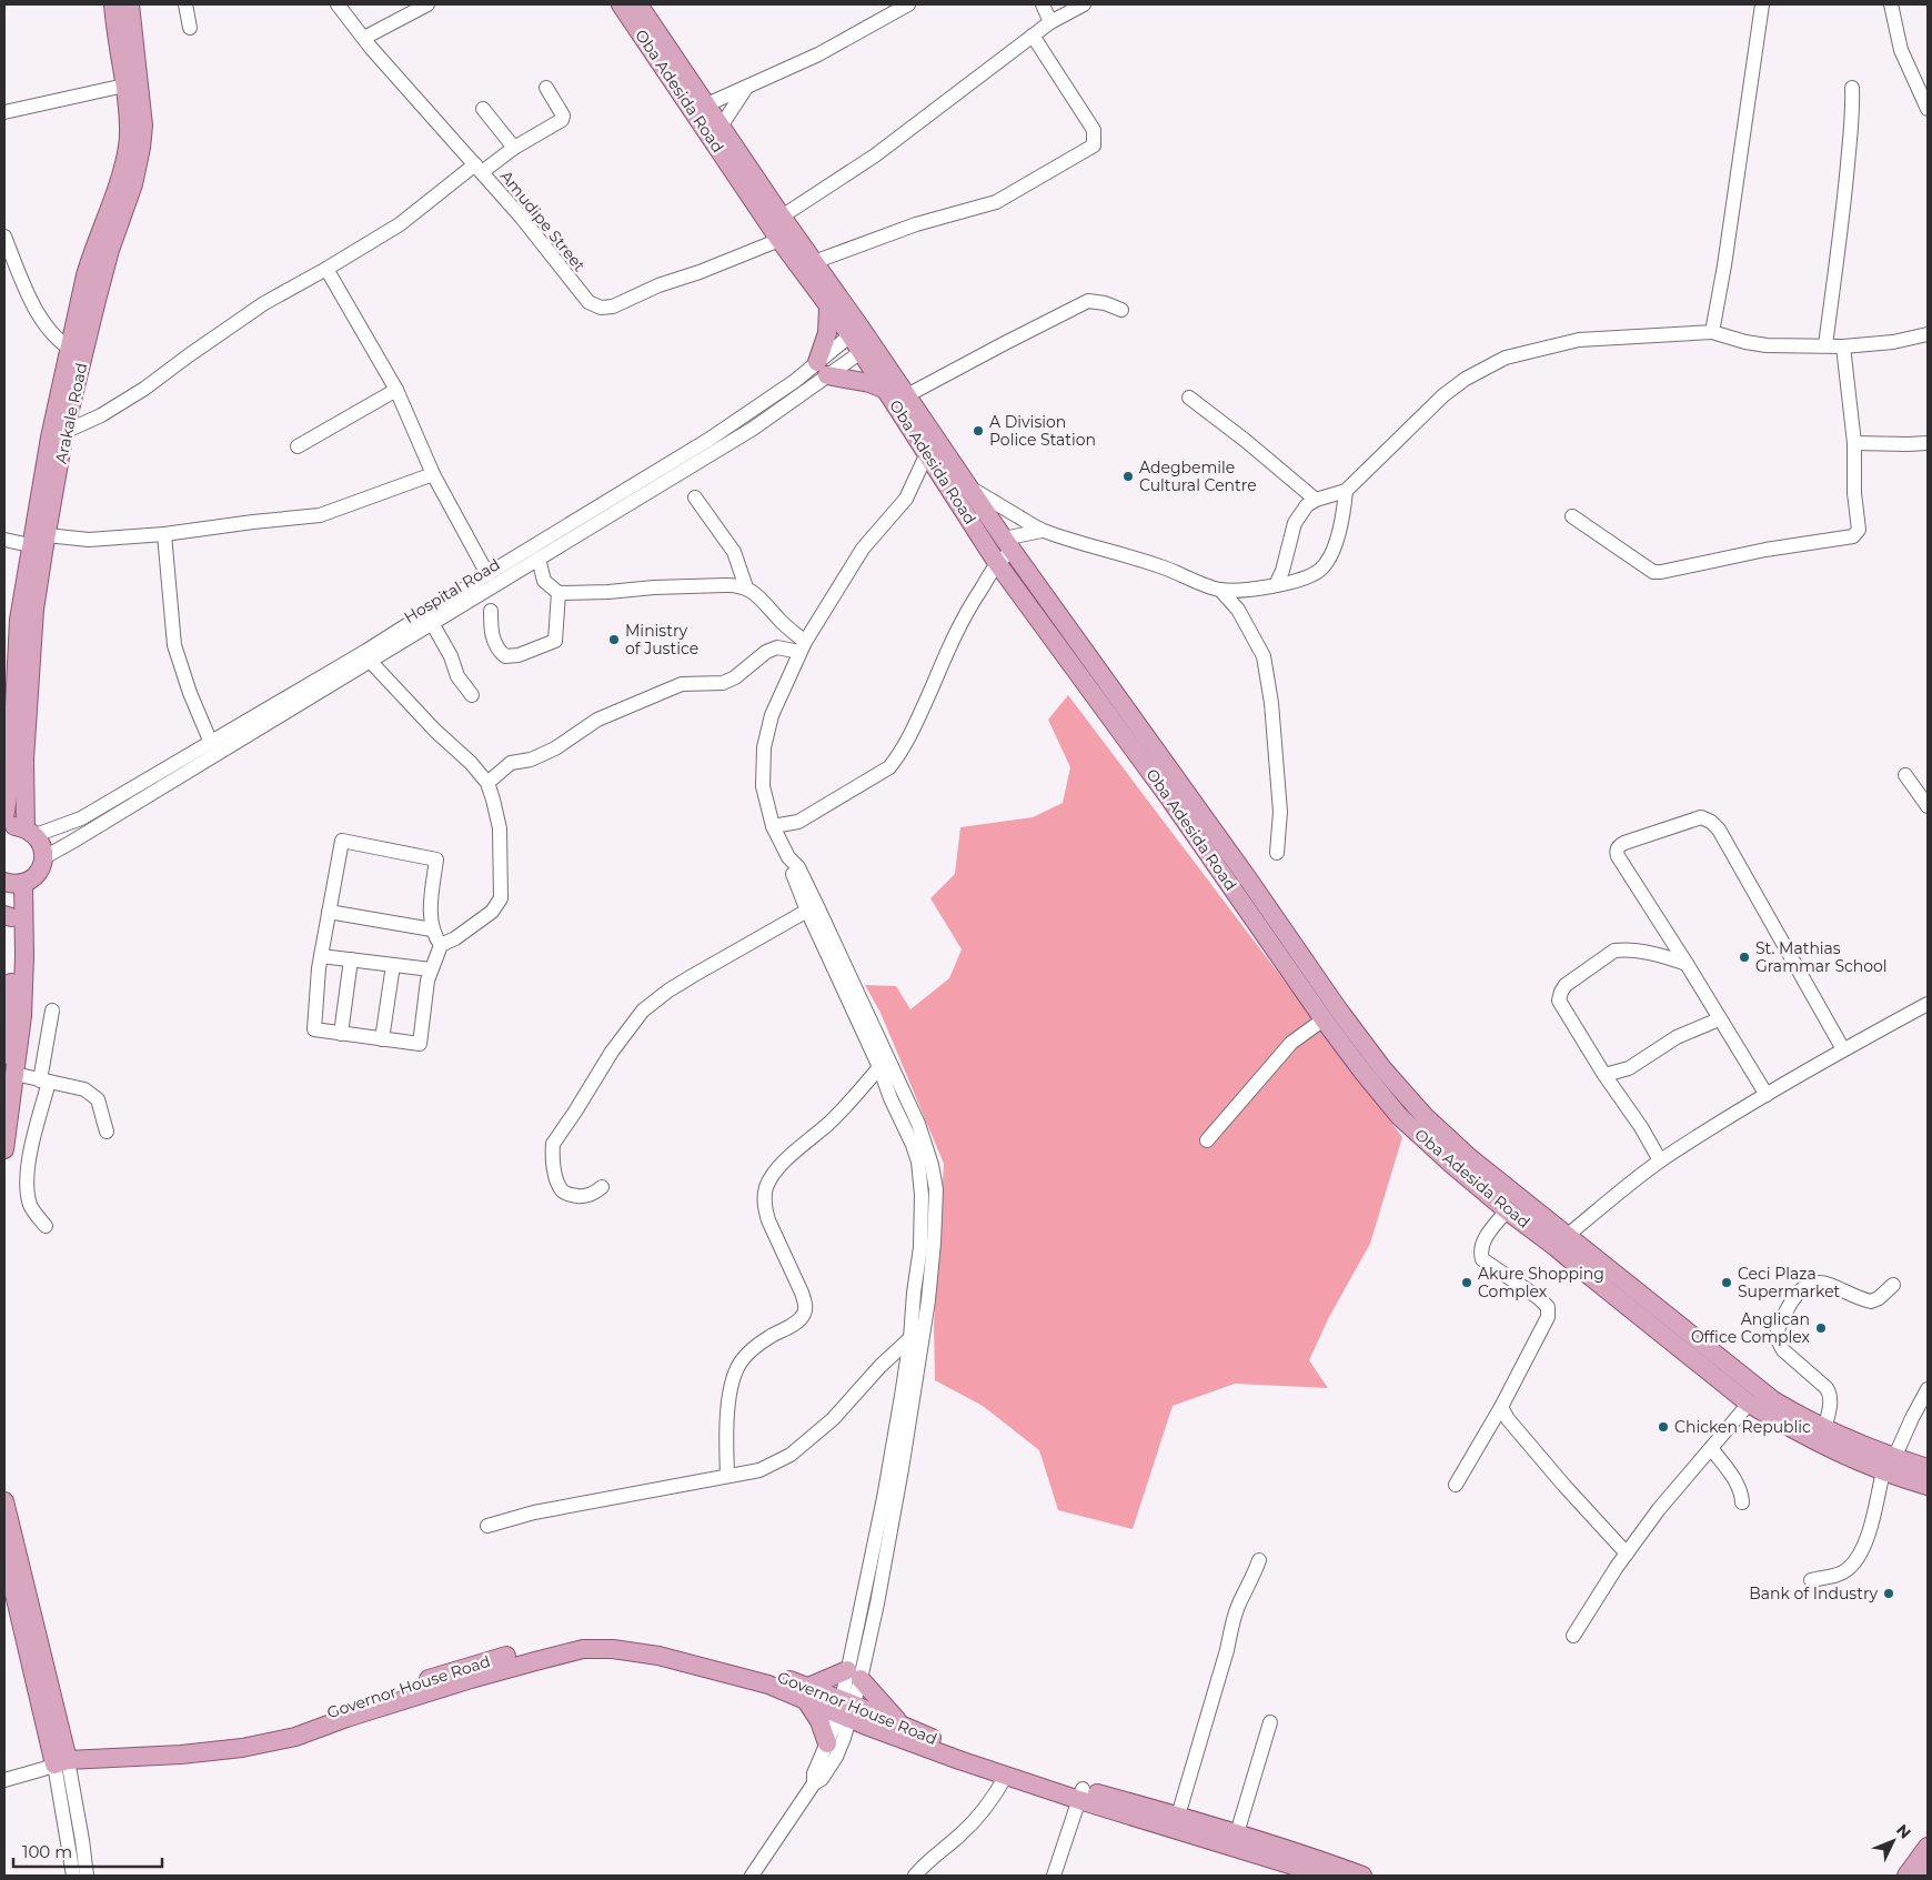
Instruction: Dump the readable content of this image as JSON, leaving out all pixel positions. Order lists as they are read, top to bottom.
{
  "streets": {
    "main road": ["Oba Adesida Road", "Arakale Road", "Governor House Road"],
    "street": ["Amudipe Street", "Hospital Road"]
  },
  "crossings": [
    ["Oba Adesida Road", "Amudipe Street"],
    ["Oba Adesida Road", "Hospital Road"],
    ["Arakale Road", "Hospital Road"]
  ],
  "places": [
    "A Division Police Station",
    "Adegbemile Cultural Centre",
    "Ministry of Justice",
    "St. Mathias Grammar School",
    "Akure Shopping Complex",
    "Ceci Plaza Supermarket",
    "Anglican Office Complex",
    "Chicken Republic",
    "Bank of Industry"
  ],
  "scale_bar": "100 m",
  "north": "top right"
}
